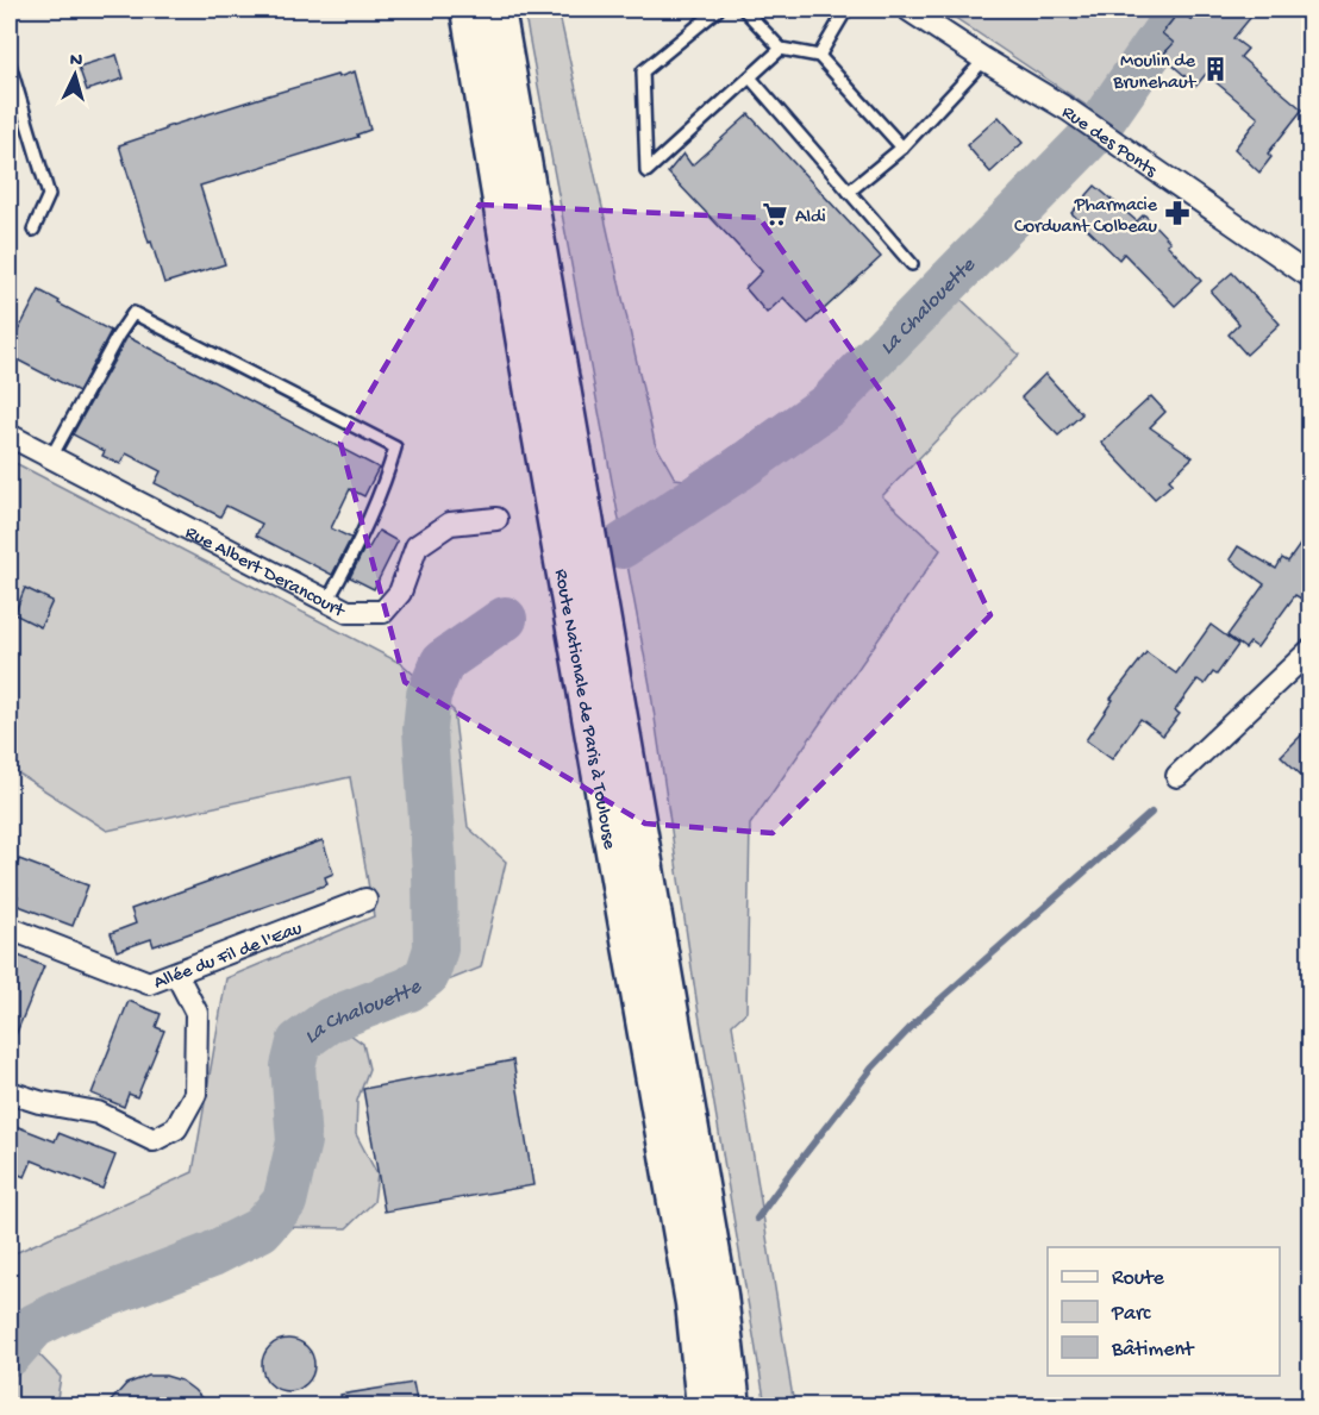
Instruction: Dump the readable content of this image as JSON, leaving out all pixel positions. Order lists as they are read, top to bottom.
{
  "streets": {
    "main road": ["Route Nationale de Paris à Toulouse"],
    "street": ["Rue des Ponts", "Rue Albert Derancourt", "Allée du Fil de l'Eau"]
  },
  "water": ["La Chalouette"],
  "places": {
    "building": ["Moulin de Brunehaut"],
    "pharmacy": ["Pharmacie Corduant Colbeau"],
    "supermarket": ["Aldi"]
  },
  "legend": ["Route", "Parc", "Bâtiment"],
  "north": "top"
}
